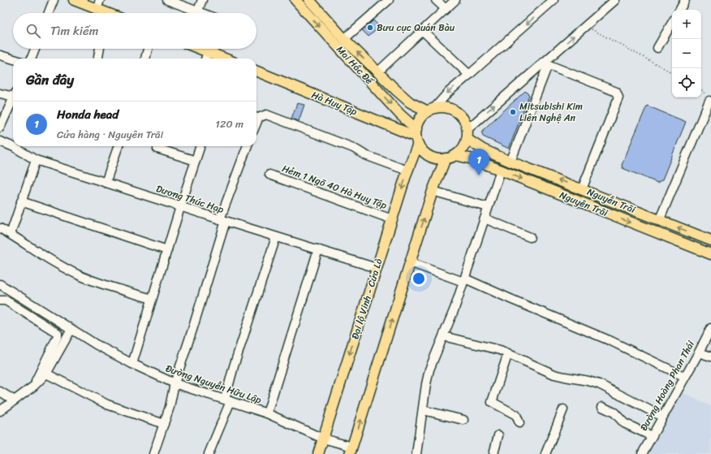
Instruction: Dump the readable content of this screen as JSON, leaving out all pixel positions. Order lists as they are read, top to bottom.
{
  "streets": {
    "main road": [
      "Mai Hắc Đế",
      "Hà Huy Tập",
      "Nguyễn Trãi",
      "Nguyên Trãi",
      "Đại lộ Vinh - Cửa Lò"
    ],
    "street": [
      "Hẻm 1 Ngõ 40 Hà Huy Tập",
      "Dương Thúc Hạp",
      "Đường Nguyễn Hữu Lập",
      "Đường Hoàng Phan Thái"
    ]
  },
  "crossings": [
    ["Mai Hắc Đế", "Hà Huy Tập"],
    ["Mai Hắc Đế", "Nguyên Trãi"],
    ["Mai Hắc Đế", "Đại lộ Vinh - Cửa Lò"],
    ["Hà Huy Tập", "Nguyên Trãi"],
    ["Hà Huy Tập", "Đại lộ Vinh - Cửa Lò"],
    ["Hẻm 1 Ngõ 40 Hà Huy Tập", "Đại lộ Vinh - Cửa Lò"],
    ["Dương Thúc Hạp", "Đại lộ Vinh - Cửa Lò"],
    ["Nguyên Trãi", "Đại lộ Vinh - Cửa Lò"],
    ["Đại lộ Vinh - Cửa Lò", "Đường Nguyễn Hữu Lập"]
  ],
  "one_way": ["Nguyễn Trãi", "Nguyên Trãi"],
  "places": ["Bưu cục Quán Bàu", "Mitsubishi Kim Liên Nghệ An"],
  "page": {
    "map_buttons": ["+", "−"],
    "search": "Tìm kiếm",
    "heading": "Gần đây",
    "list": [
      {
        "mark": "1",
        "name": "Honda head",
        "note": "Cửa hàng · Nguyên Trãi",
        "value": "120 m"
      }
    ],
    "pins": "1"
  }
}
